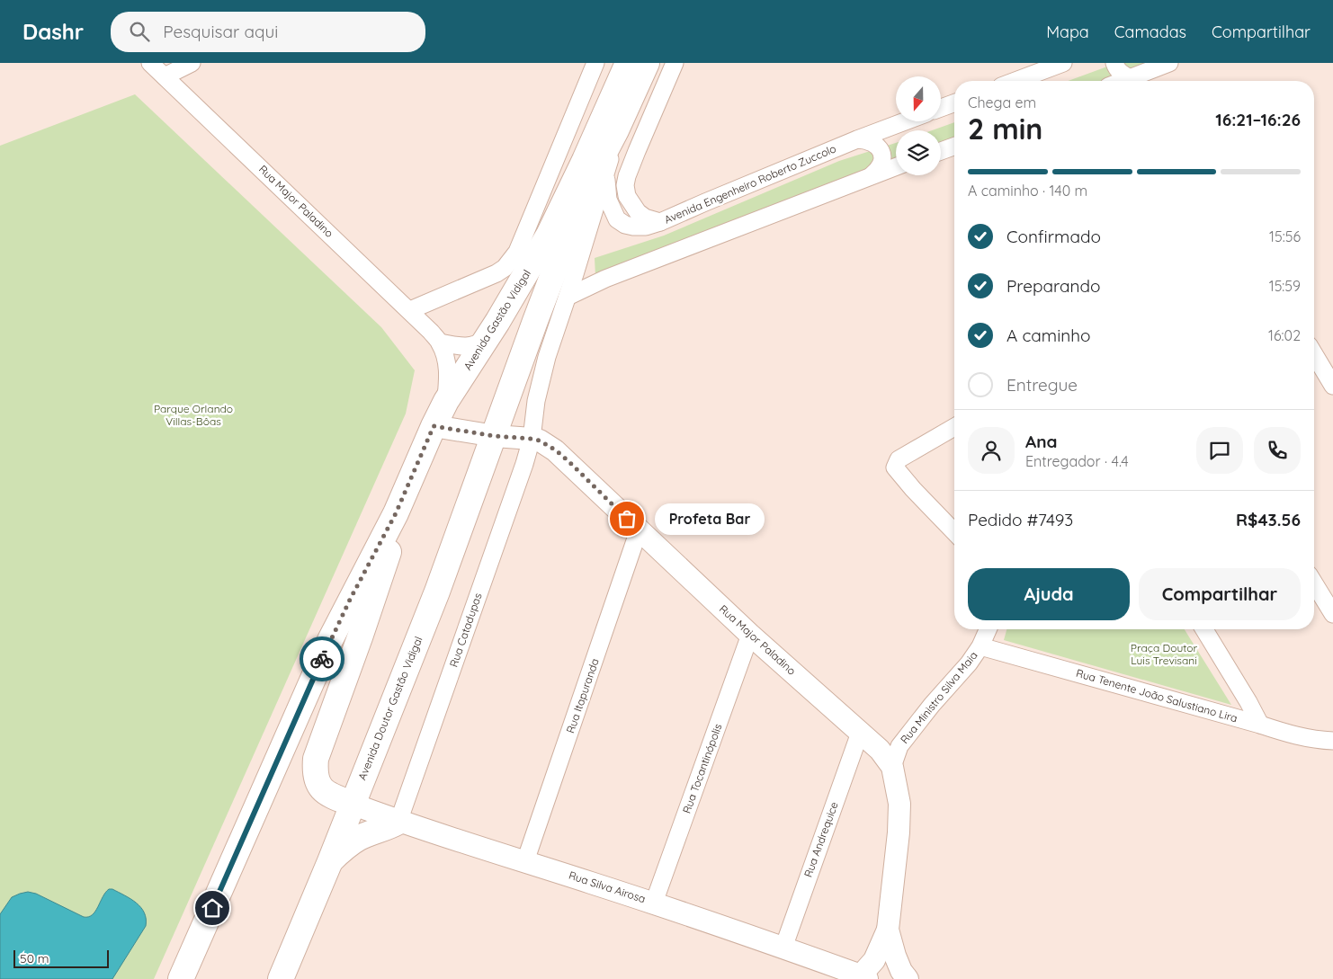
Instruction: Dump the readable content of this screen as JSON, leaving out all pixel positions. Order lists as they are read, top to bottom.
{
  "streets": {
    "highway": ["Avenida Gastão Vidigal", "Avenida Doutor Gastão Vidigal"],
    "main road": ["Rua Major Paladino", "Rua Silva Airosa"],
    "street": [
      "Avenida Engenheiro Roberto Zuccolo",
      "Rua Catadupas",
      "Rua Itapuranda",
      "Rua Tenente João Salustiano Lira",
      "Rua Ministro Silva Maia",
      "Rua Tocantinópolis",
      "Rua Andrequice"
    ]
  },
  "crossings": [
    ["Rua Major Paladino", "Avenida Gastão Vidigal"],
    ["Rua Major Paladino", "Rua Catadupas"],
    ["Rua Major Paladino", "Rua Itapuranda"],
    ["Rua Major Paladino", "Rua Ministro Silva Maia"],
    ["Rua Major Paladino", "Avenida Doutor Gastão Vidigal"],
    ["Rua Major Paladino", "Rua Tocantinópolis"],
    ["Rua Major Paladino", "Rua Andrequice"],
    ["Rua Catadupas", "Rua Silva Airosa"],
    ["Rua Itapuranda", "Rua Silva Airosa"],
    ["Rua Tenente João Salustiano Lira", "Rua Ministro Silva Maia"],
    ["Avenida Doutor Gastão Vidigal", "Rua Silva Airosa"],
    ["Rua Tocantinópolis", "Rua Silva Airosa"],
    ["Rua Andrequice", "Rua Silva Airosa"]
  ],
  "parks": ["Parque Orlando Villas-Bôas", "Praça Doutor Luis Trevisani"],
  "places": ["Profeta Bar"],
  "scale_bar": "50 m",
  "north": "bottom",
  "page": {
    "header": "Dashr",
    "search": "Pesquisar aqui",
    "nav": ["Mapa", "Camadas", "Compartilhar"],
    "heading": ["2 min", "Chega em", "16:21–16:26"],
    "panel": [
      "Ana",
      "Entregador · 4.4",
      "Pedido #7493",
      "R$43.56"
    ],
    "bar": "A caminho · 140 m",
    "list": [
      ["Confirmado", "15:56"],
      ["Preparando", "15:59"],
      ["A caminho", "16:02"],
      "Entregue"
    ],
    "bubble": "Profeta Bar",
    "buttons": ["Ajuda", "Compartilhar"],
    "scale": "50 m"
  }
}
